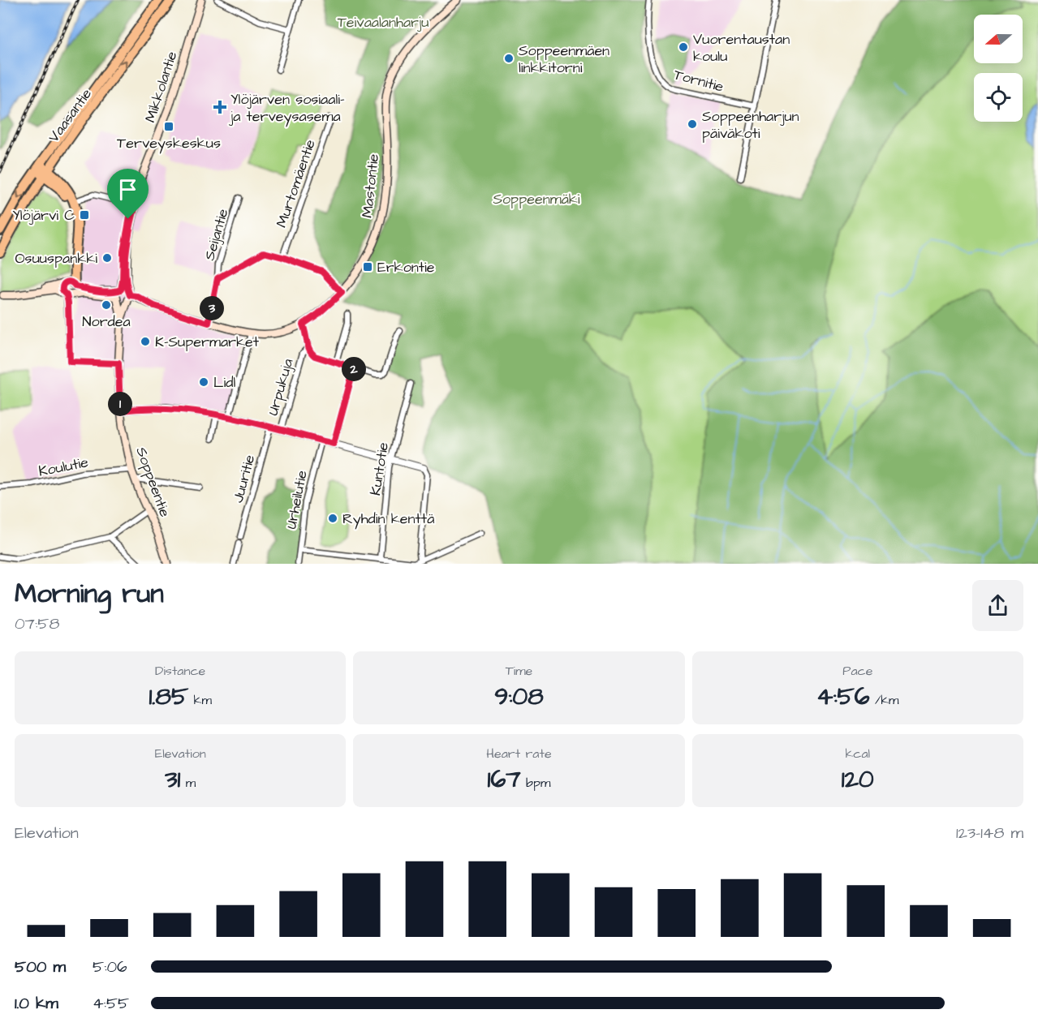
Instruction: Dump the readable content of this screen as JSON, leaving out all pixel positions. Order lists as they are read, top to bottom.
{
  "streets": {
    "highway": ["Vaasantie"],
    "main road": ["Mikkolantie", "Mastontie", "Soppeentie"],
    "street": [
      "Tornitie",
      "Murtomäentie",
      "Seijantie",
      "Urpukuja",
      "Koulutie",
      "Kuntotie",
      "Juuritie",
      "Urheilutie"
    ]
  },
  "crossings": [
    ["Mikkolantie", "Mastontie"],
    ["Mikkolantie", "Soppeentie"],
    ["Mastontie", "Urpukuja"],
    ["Mastontie", "Soppeentie"],
    ["Koulutie", "Soppeentie"]
  ],
  "parks": ["Teivaalanharju", "Soppeenmäki"],
  "places": {
    "other": [
      "Vuorentaustan koulu",
      "Soppeenmäen linkkitorni",
      "Soppeenharjun päiväkoti",
      "Osuuspankki",
      "Nordea",
      "K-Supermarket",
      "Lidl",
      "Ryhdin kenttä"
    ],
    "health": ["Ylöjärven sosiaali- ja terveysasema"],
    "transit": ["Terveyskeskus", "Ylöjärvi C", "Erkontie"]
  },
  "north": "left",
  "page": {
    "pins": ["3", "2", "1"],
    "heading": ["Morning run", "07:58"],
    "stats": [
      ["Distance", "1.85 km"],
      ["Time", "9:08"],
      ["Pace", "4:56 /km"],
      ["Elevation", "31 m"],
      ["Heart rate", "167 bpm"],
      ["kcal", "120"]
    ],
    "chart": ["Elevation", "123–148 m"],
    "list": [
      {
        "name": "500 m",
        "note": "5:06"
      },
      {
        "name": "1.0 km",
        "note": "4:55"
      }
    ]
  }
}
